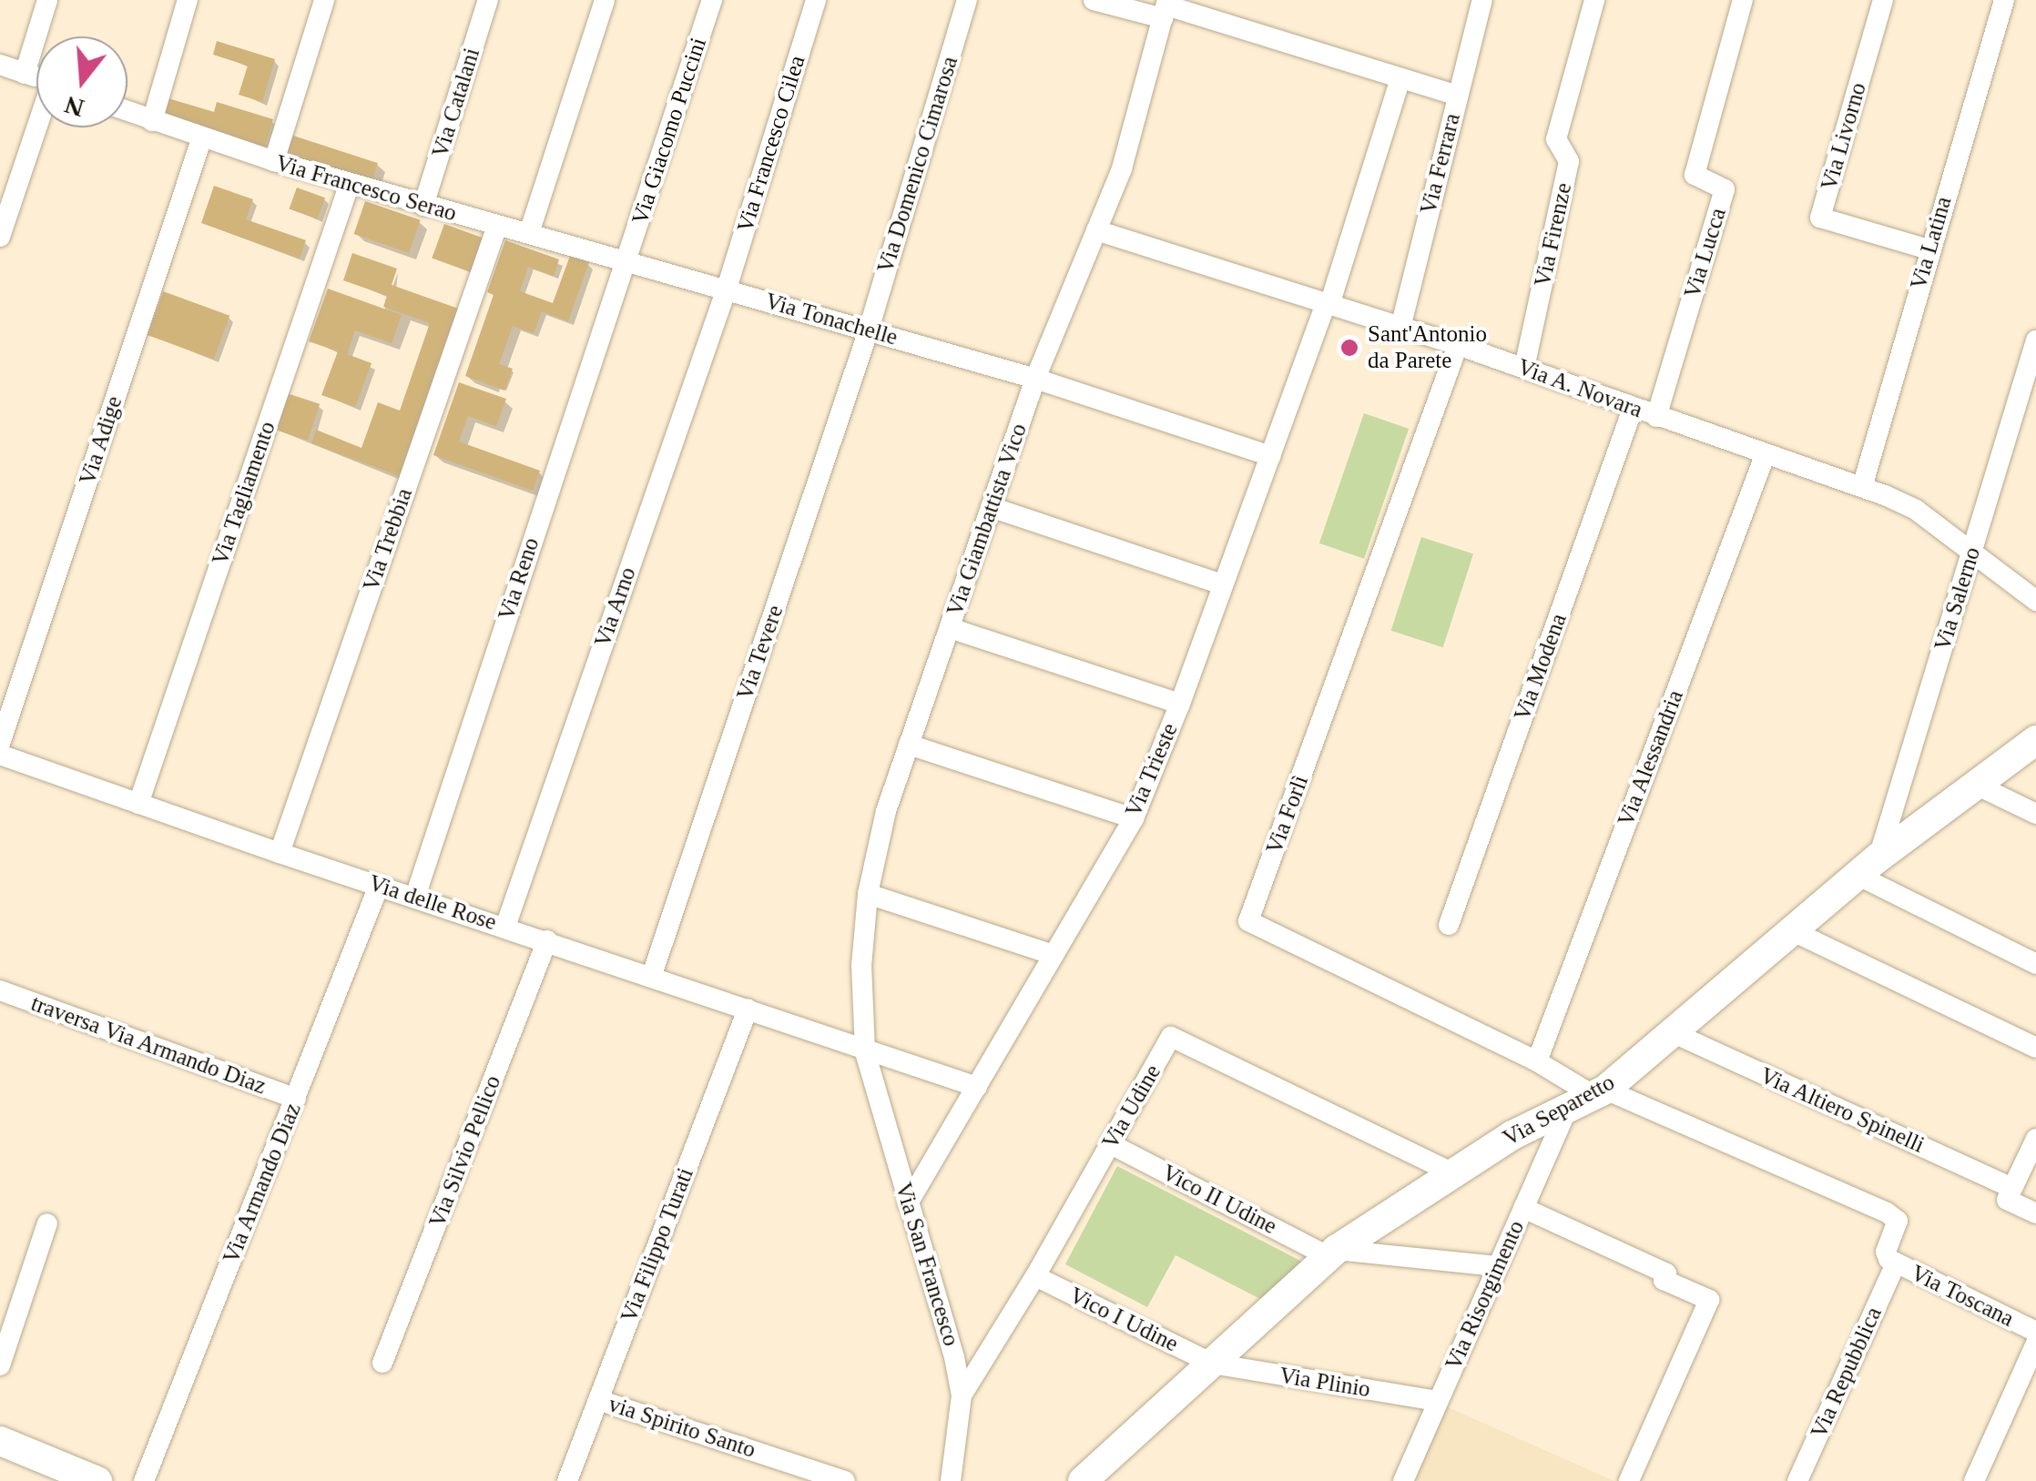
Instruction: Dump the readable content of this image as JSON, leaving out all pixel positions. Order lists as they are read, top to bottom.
{
  "streets": {
    "street": [
      "Via Catalani",
      "Via Giacomo Puccini",
      "Via Livorno",
      "Via Francesco Cilea",
      "Via Ferrara",
      "Via Domenico Cimarosa",
      "Via Francesco Serao",
      "Via Firenze",
      "Via Latina",
      "Via Lucca",
      "Via Tonachelle",
      "Via A. Novara",
      "Via Adige",
      "Via Tagliamento",
      "Via Giambattista Vico",
      "Via Trebbia",
      "Via Reno",
      "Via Salerno",
      "Via Arno",
      "Via Tevere",
      "Via Modena",
      "Via Alessandria",
      "Via Trieste",
      "Via Forlì",
      "Via delle Rose",
      "traversa Via Armando Diaz",
      "Via Udine",
      "Via Separetto",
      "Via Altiero Spinelli",
      "Via Silvio Pellico",
      "Via Armando Diaz",
      "Vico II Udine",
      "Via Filippo Turati",
      "Via San Francesco",
      "Via Risorgimento",
      "Via Toscana",
      "Vico I Udine",
      "Via Repubblica",
      "Via Plinio",
      "via Spirito Santo"
    ]
  },
  "crossings": [
    ["Via Catalani", "Via Francesco Serao"],
    ["Via Giacomo Puccini", "Via Francesco Serao"],
    ["Via Giacomo Puccini", "Via Tonachelle"],
    ["Via Giacomo Puccini", "Via Reno"],
    ["Via Livorno", "Via Latina"],
    ["Via Francesco Cilea", "Via Tonachelle"],
    ["Via Francesco Cilea", "Via Arno"],
    ["Via Ferrara", "Via A. Novara"],
    ["Via Domenico Cimarosa", "Via Tonachelle"],
    ["Via Domenico Cimarosa", "Via Tevere"],
    ["Via Francesco Serao", "Via Tonachelle"],
    ["Via Francesco Serao", "Via Adige"],
    ["Via Francesco Serao", "Via Tagliamento"],
    ["Via Francesco Serao", "Via Trebbia"],
    ["Via Francesco Serao", "Via Reno"],
    ["Via Firenze", "Via A. Novara"],
    ["Via Latina", "Via A. Novara"],
    ["Via Lucca", "Via A. Novara"],
    ["Via Tonachelle", "Via Giambattista Vico"],
    ["Via Tonachelle", "Via Reno"],
    ["Via Tonachelle", "Via Arno"],
    ["Via Tonachelle", "Via Tevere"],
    ["Via Tonachelle", "Via Trieste"],
    ["Via A. Novara", "Via Giambattista Vico"],
    ["Via A. Novara", "Via Salerno"],
    ["Via A. Novara", "Via Modena"],
    ["Via A. Novara", "Via Alessandria"],
    ["Via A. Novara", "Via Trieste"],
    ["Via A. Novara", "Via Forlì"],
    ["Via Tagliamento", "Via delle Rose"],
    ["Via Giambattista Vico", "Via delle Rose"],
    ["Via Giambattista Vico", "Via San Francesco"],
    ["Via Trebbia", "Via delle Rose"],
    ["Via Reno", "Via delle Rose"],
    ["Via Salerno", "Via Separetto"],
    ["Via Arno", "Via delle Rose"],
    ["Via Tevere", "Via delle Rose"],
    ["Via Alessandria", "Via Forlì"],
    ["Via Trieste", "Via delle Rose"],
    ["Via Trieste", "Via San Francesco"],
    ["Via Forlì", "Via Separetto"],
    ["Via Forlì", "Via Risorgimento"],
    ["Via Forlì", "Via Repubblica"],
    ["Via delle Rose", "Via Silvio Pellico"],
    ["Via delle Rose", "Via Armando Diaz"],
    ["Via delle Rose", "Via Filippo Turati"],
    ["Via delle Rose", "Via San Francesco"],
    ["traversa Via Armando Diaz", "Via Armando Diaz"],
    ["Via Udine", "Via Separetto"],
    ["Via Udine", "Vico II Udine"],
    ["Via Udine", "Via San Francesco"],
    ["Via Udine", "Vico I Udine"],
    ["Via Separetto", "Via Altiero Spinelli"],
    ["Via Separetto", "Vico II Udine"],
    ["Via Separetto", "Via Risorgimento"],
    ["Via Separetto", "Vico I Udine"],
    ["Via Separetto", "Via Repubblica"],
    ["Via Separetto", "Via Plinio"],
    ["Via Filippo Turati", "via Spirito Santo"],
    ["Via Risorgimento", "Via Repubblica"],
    ["Via Risorgimento", "Via Plinio"],
    ["Via Toscana", "Via Repubblica"],
    ["Vico I Udine", "Via Plinio"]
  ],
  "places": ["Sant'Antonio da Parete"],
  "north": "bottom"
}
